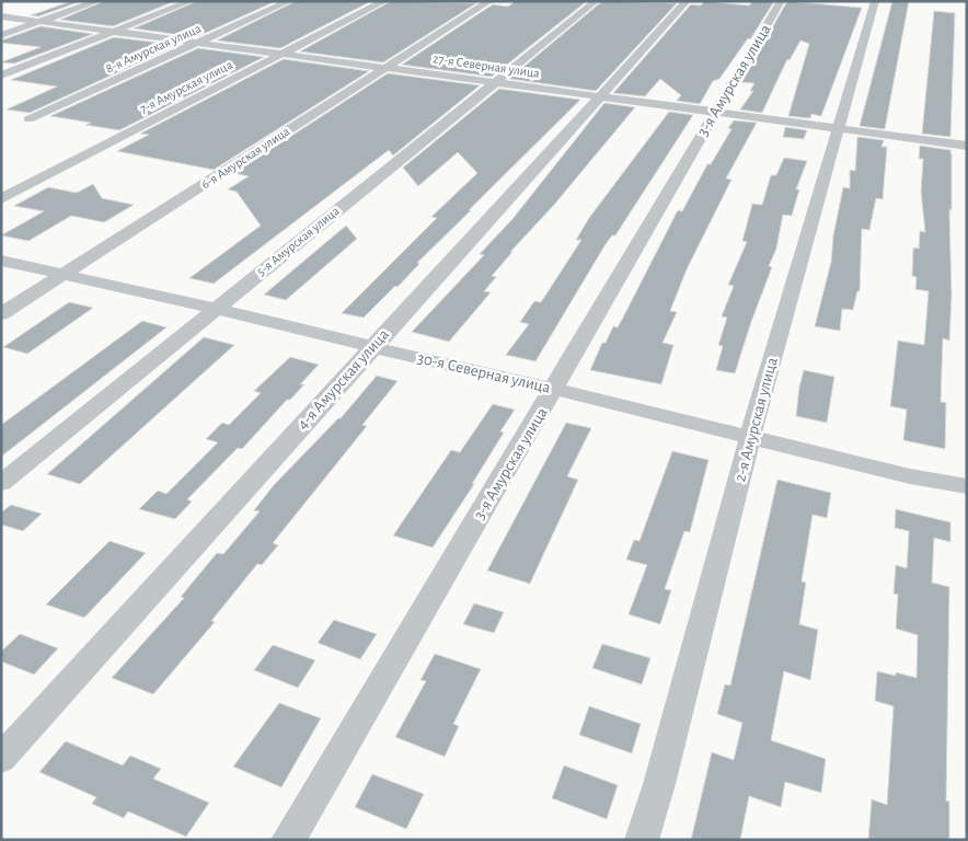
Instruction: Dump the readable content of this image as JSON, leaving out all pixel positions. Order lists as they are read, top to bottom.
{
  "streets": {
    "street": [
      "8-я Амурская улица",
      "27-я Северная улица",
      "3-я Амурская улица",
      "7-я Амурская улица",
      "6-я Амурская улица",
      "5-я Амурская улица",
      "30-я Северная улица",
      "4-я Амурская улица",
      "2-я Амурская улица"
    ]
  },
  "crossings": [
    ["8-я Амурская улица", "27-я Северная улица"],
    ["27-я Северная улица", "3-я Амурская улица"],
    ["27-я Северная улица", "7-я Амурская улица"],
    ["27-я Северная улица", "6-я Амурская улица"],
    ["27-я Северная улица", "5-я Амурская улица"],
    ["27-я Северная улица", "4-я Амурская улица"],
    ["27-я Северная улица", "2-я Амурская улица"],
    ["3-я Амурская улица", "30-я Северная улица"],
    ["6-я Амурская улица", "30-я Северная улица"],
    ["5-я Амурская улица", "30-я Северная улица"],
    ["30-я Северная улица", "4-я Амурская улица"],
    ["30-я Северная улица", "2-я Амурская улица"]
  ]
}
